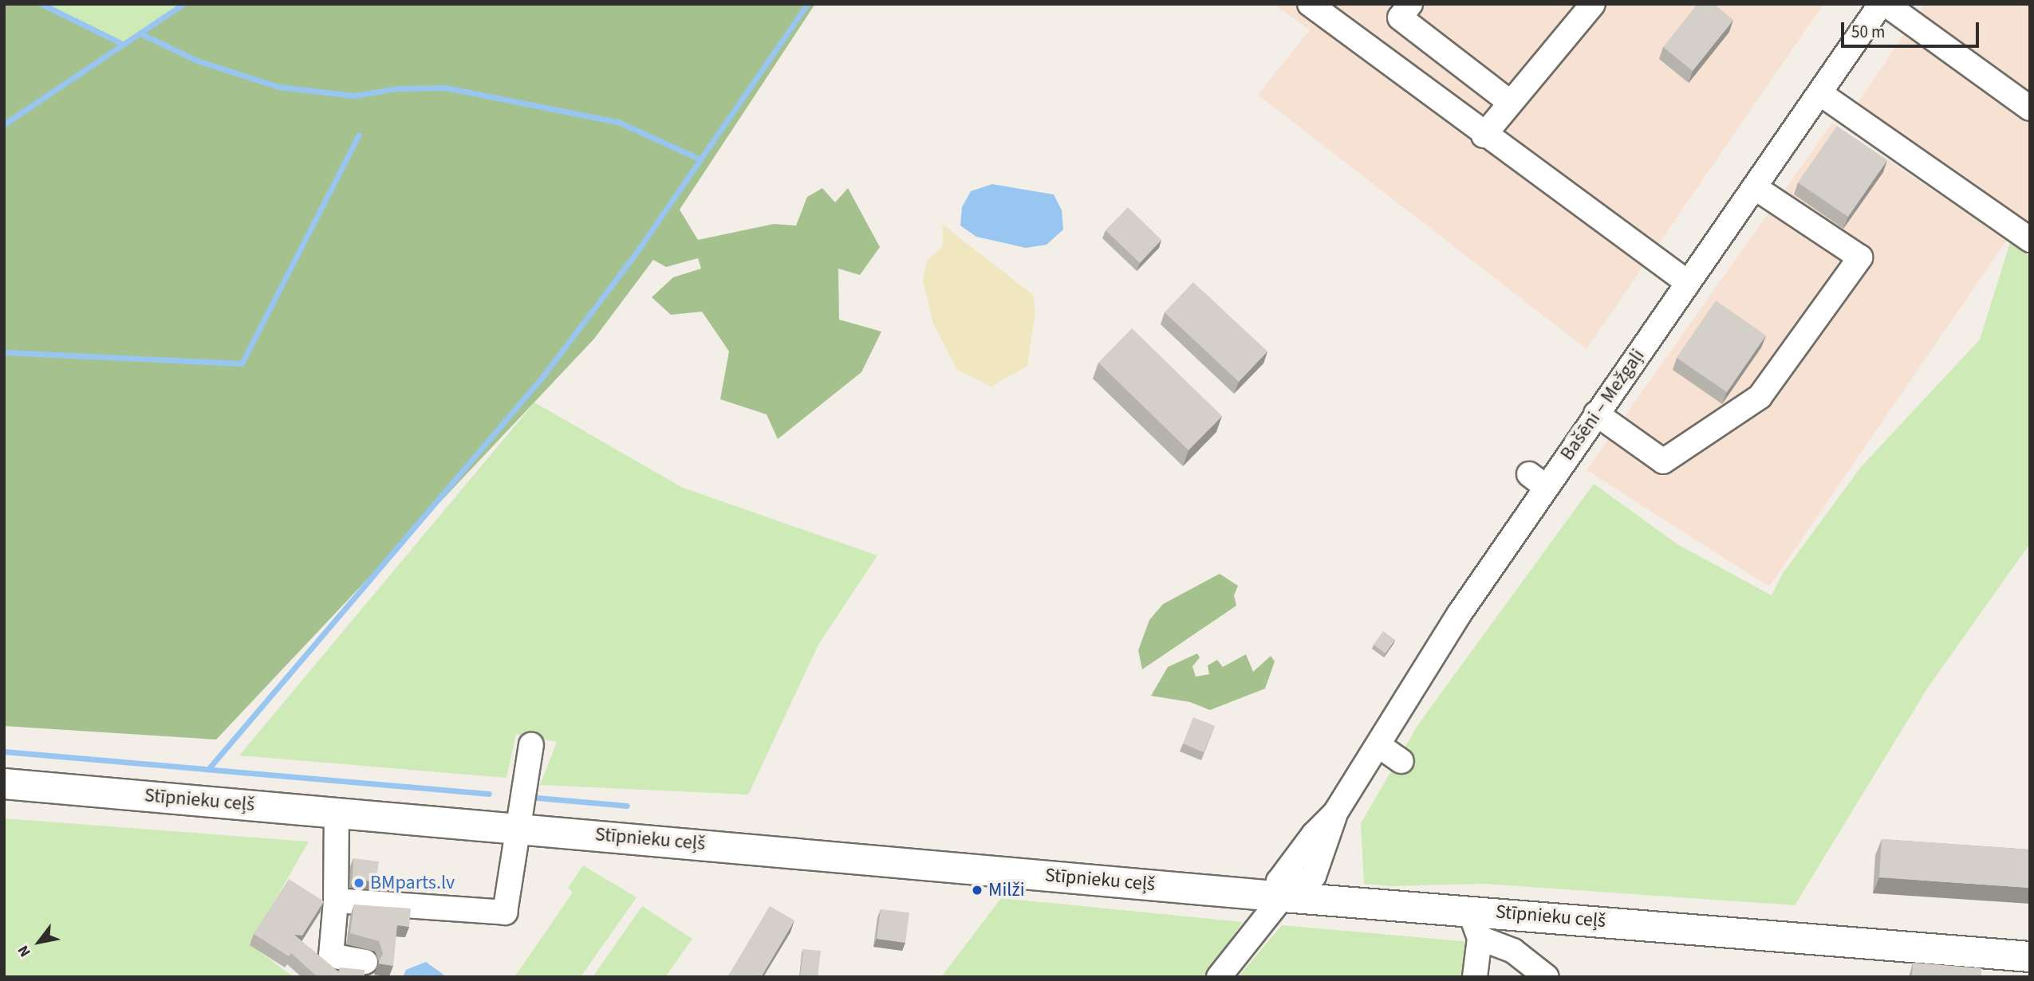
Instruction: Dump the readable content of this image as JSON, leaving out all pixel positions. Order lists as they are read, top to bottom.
{
  "streets": {
    "main road": ["Stīpnieku ceļš"],
    "street": ["Bašēni – Mežgaļi"]
  },
  "crossings": [
    ["Bašēni – Mežgaļi", "Stīpnieku ceļš"]
  ],
  "places": ["BMparts.lv", "Milži"],
  "scale_bar": "50 m",
  "north": "bottom left"
}
